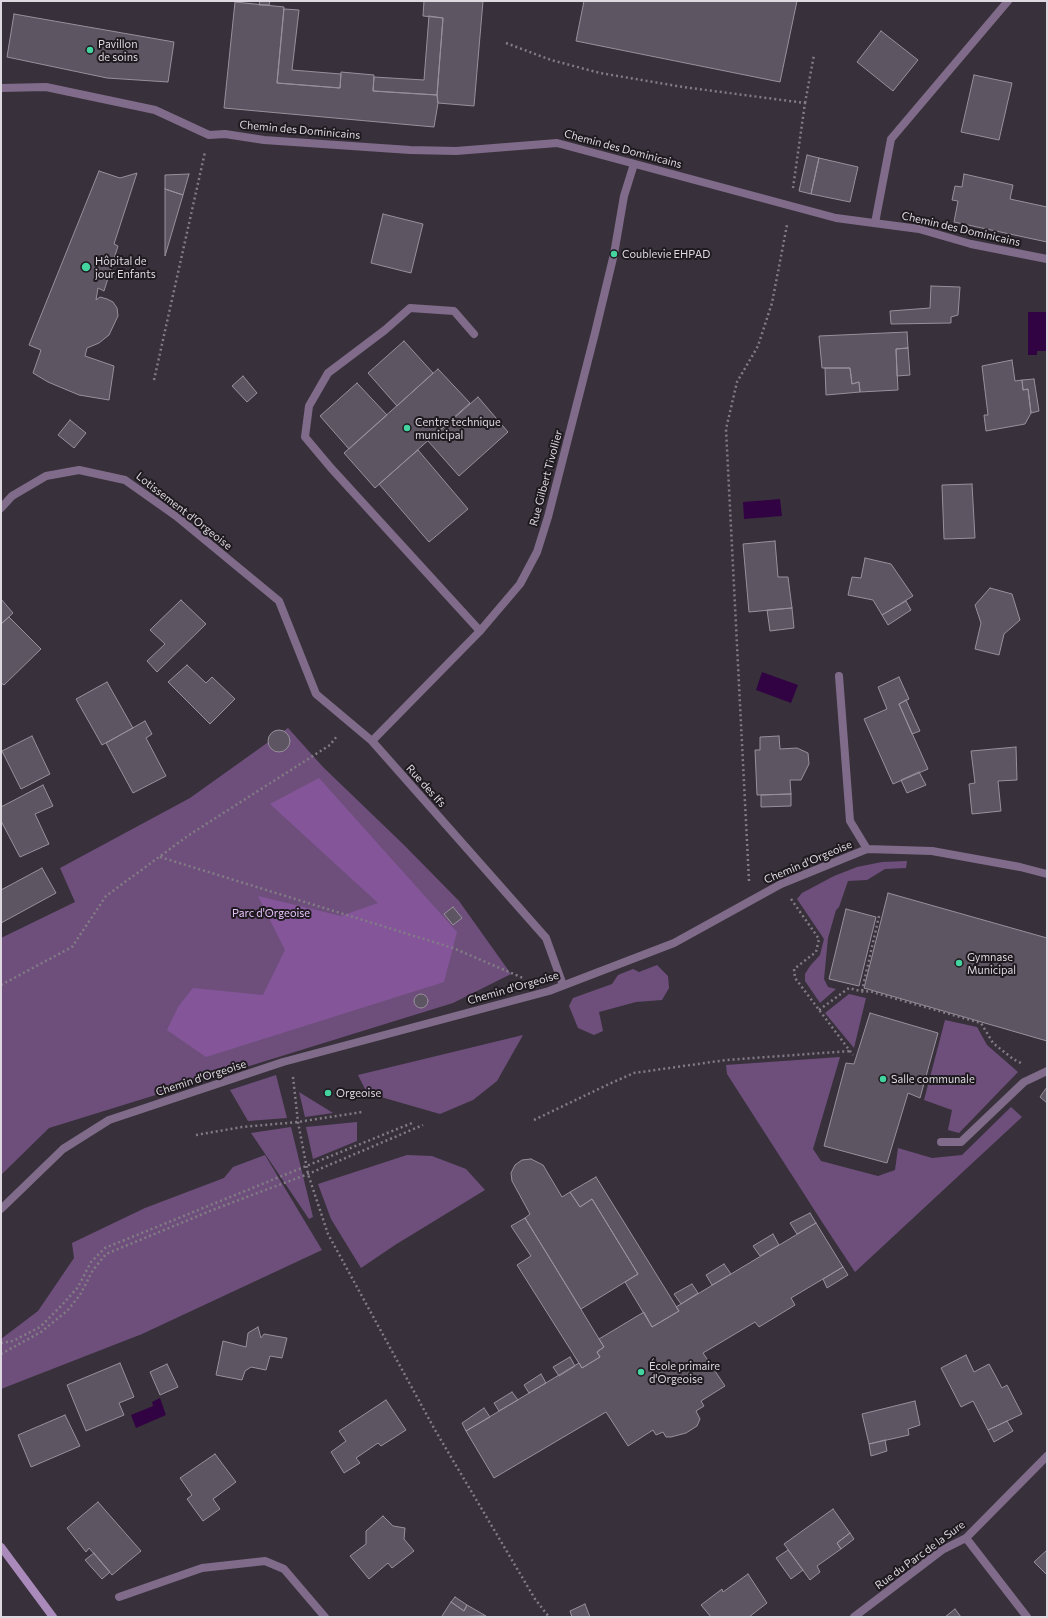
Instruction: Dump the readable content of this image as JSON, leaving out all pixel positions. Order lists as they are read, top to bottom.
{
  "streets": {
    "street": [
      "Chemin des Dominicains",
      "Rue Gilbert Tivollier",
      "Lotissement d'Orgeoise",
      "Rue des Ifs",
      "Chemin d'Orgeoise",
      "Rue du Parc de la Sure"
    ]
  },
  "crossings": [
    ["Chemin des Dominicains", "Rue Gilbert Tivollier"],
    ["Rue Gilbert Tivollier", "Rue des Ifs"],
    ["Lotissement d'Orgeoise", "Rue des Ifs"],
    ["Rue des Ifs", "Chemin d'Orgeoise"]
  ],
  "parks": ["Parc d'Orgeoise"],
  "places": [
    "Pavillon de soins",
    "Coublevie EHPAD",
    "Hôpital de jour Enfants",
    "Centre technique municipal",
    "Gymnase Municipal",
    "Salle communale",
    "Orgeoise",
    "École primaire d'Orgeoise"
  ]
}
